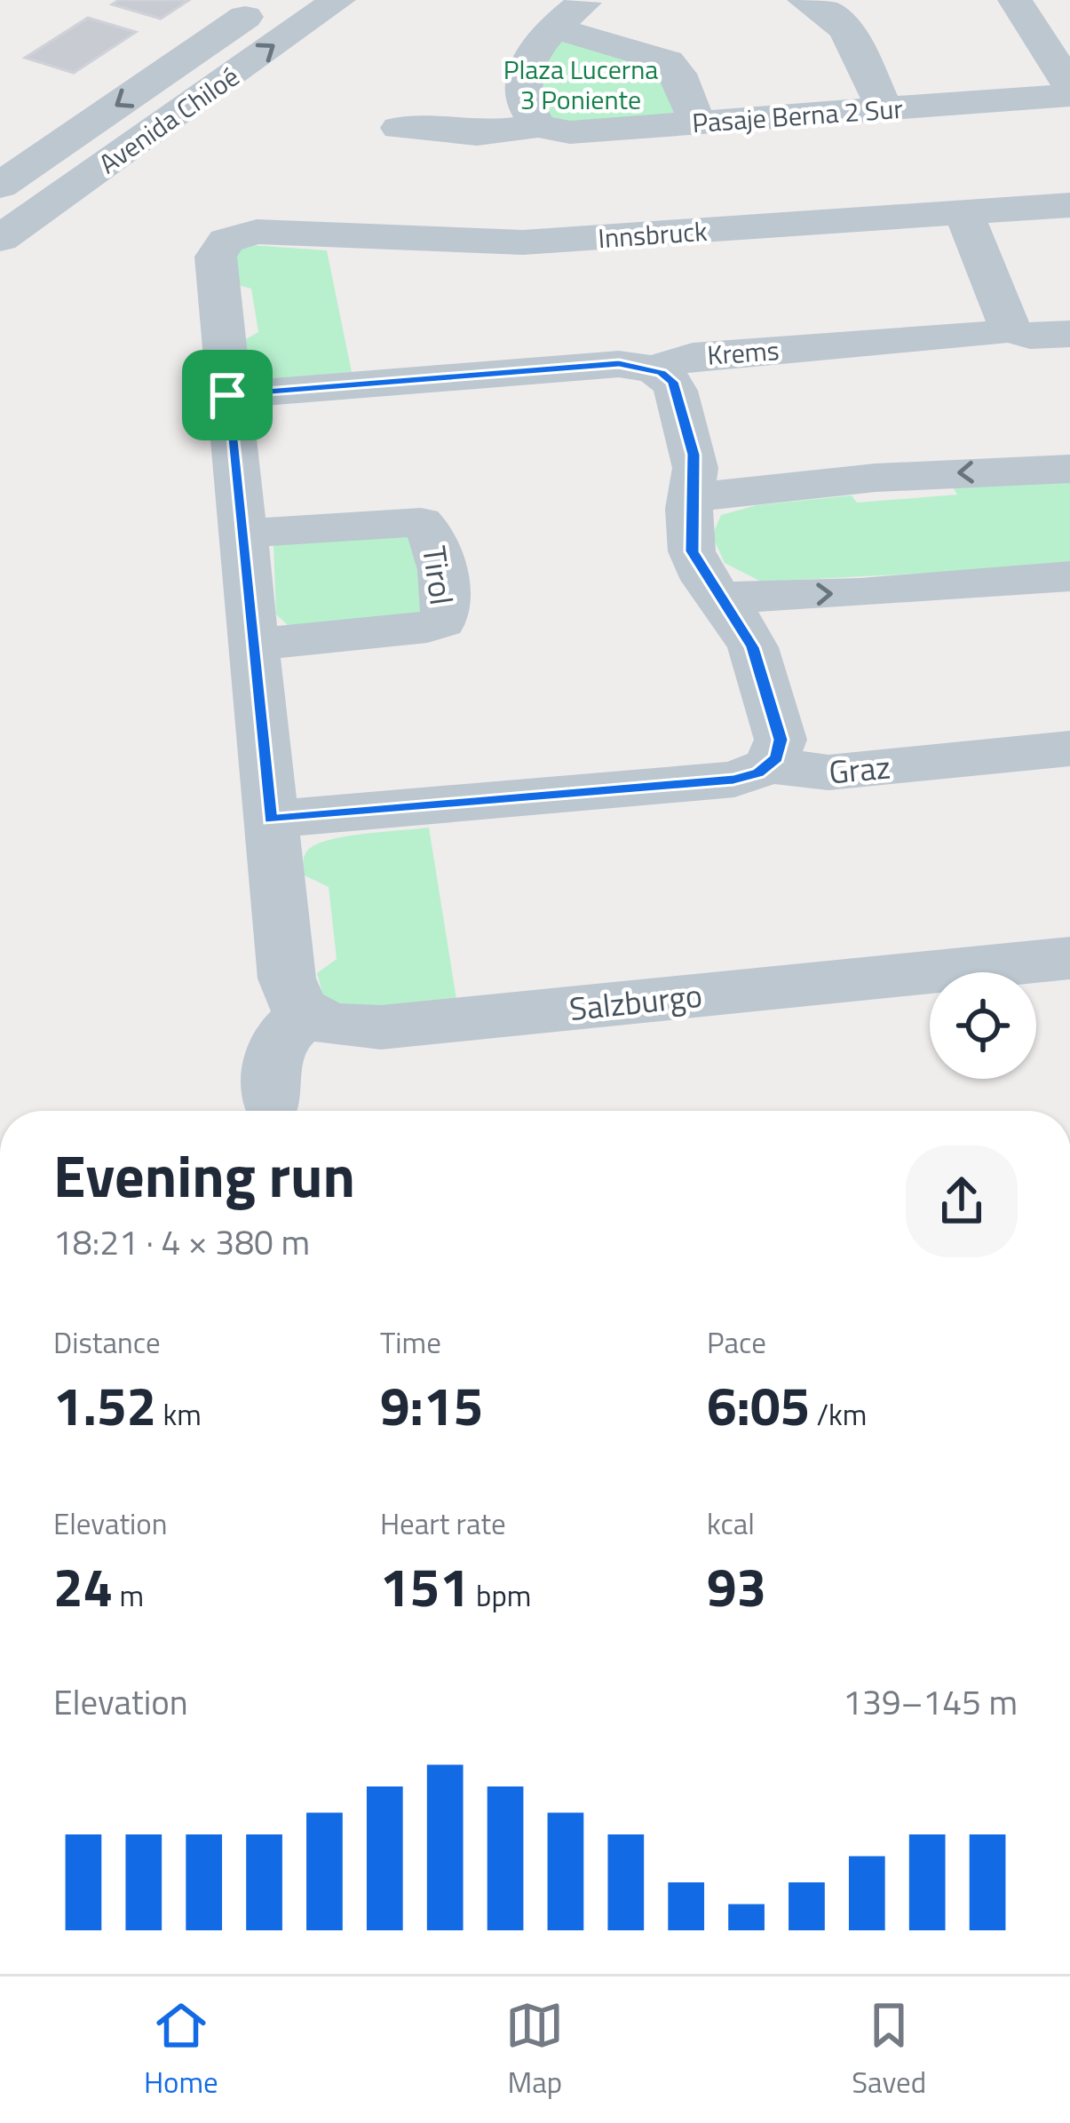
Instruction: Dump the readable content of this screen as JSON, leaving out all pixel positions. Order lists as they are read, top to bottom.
{
  "streets": {
    "street": [
      "Pasaje Berna 2 Sur",
      "Avenida Chiloé",
      "Innsbruck",
      "Krems",
      "Tirol",
      "Graz",
      "Salzburgo"
    ]
  },
  "crossings": [
    ["Innsbruck", "Krems"]
  ],
  "parks": ["Plaza Lucerna 3 Poniente"],
  "page": {
    "heading": ["Evening run", "18:21 · 4 × 380 m"],
    "stats": [
      ["Distance", "1.52 km"],
      ["Time", "9:15"],
      ["Pace", "6:05 /km"],
      ["Elevation", "24 m"],
      ["Heart rate", "151 bpm"],
      ["kcal", "93"]
    ],
    "chart": ["Elevation", "139–145 m"],
    "tabs": ["Home", "Map", "Saved"]
  }
}
